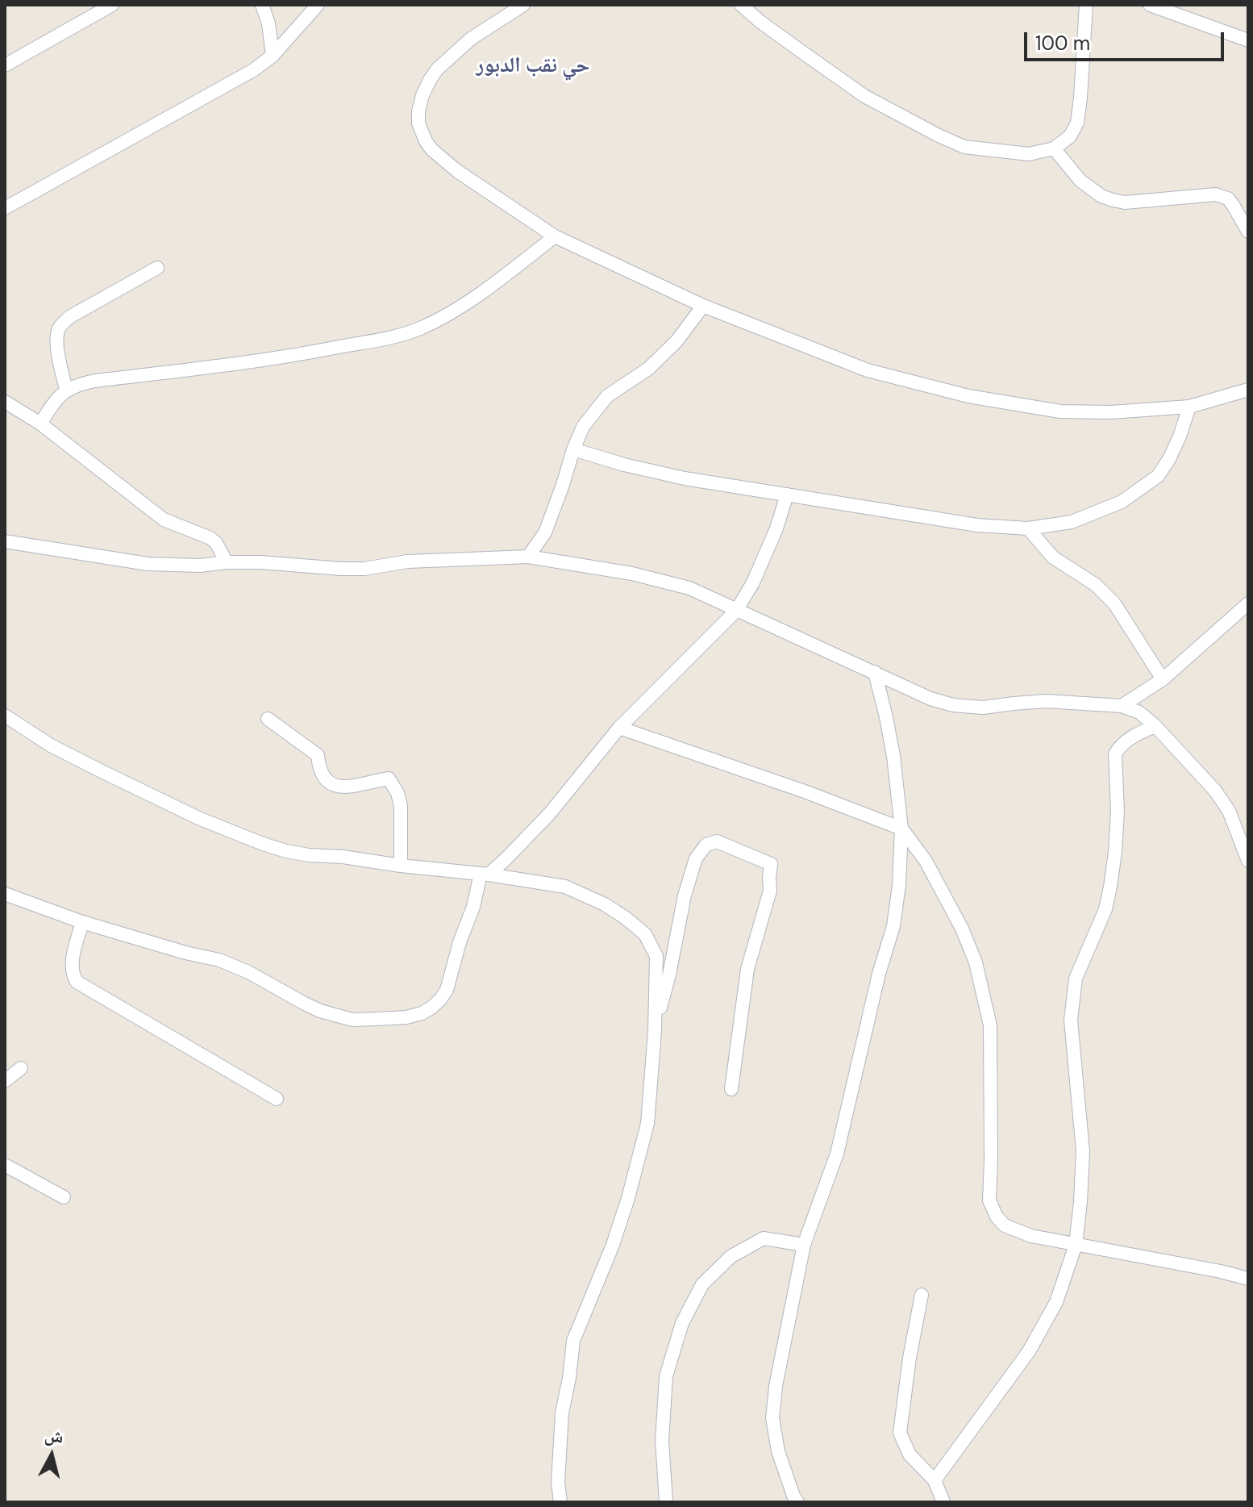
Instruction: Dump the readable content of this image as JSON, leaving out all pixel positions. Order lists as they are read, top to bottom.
{
  "districts": ["حي نقب الدبور"],
  "scale_bar": "100 m",
  "north": "top"
}
